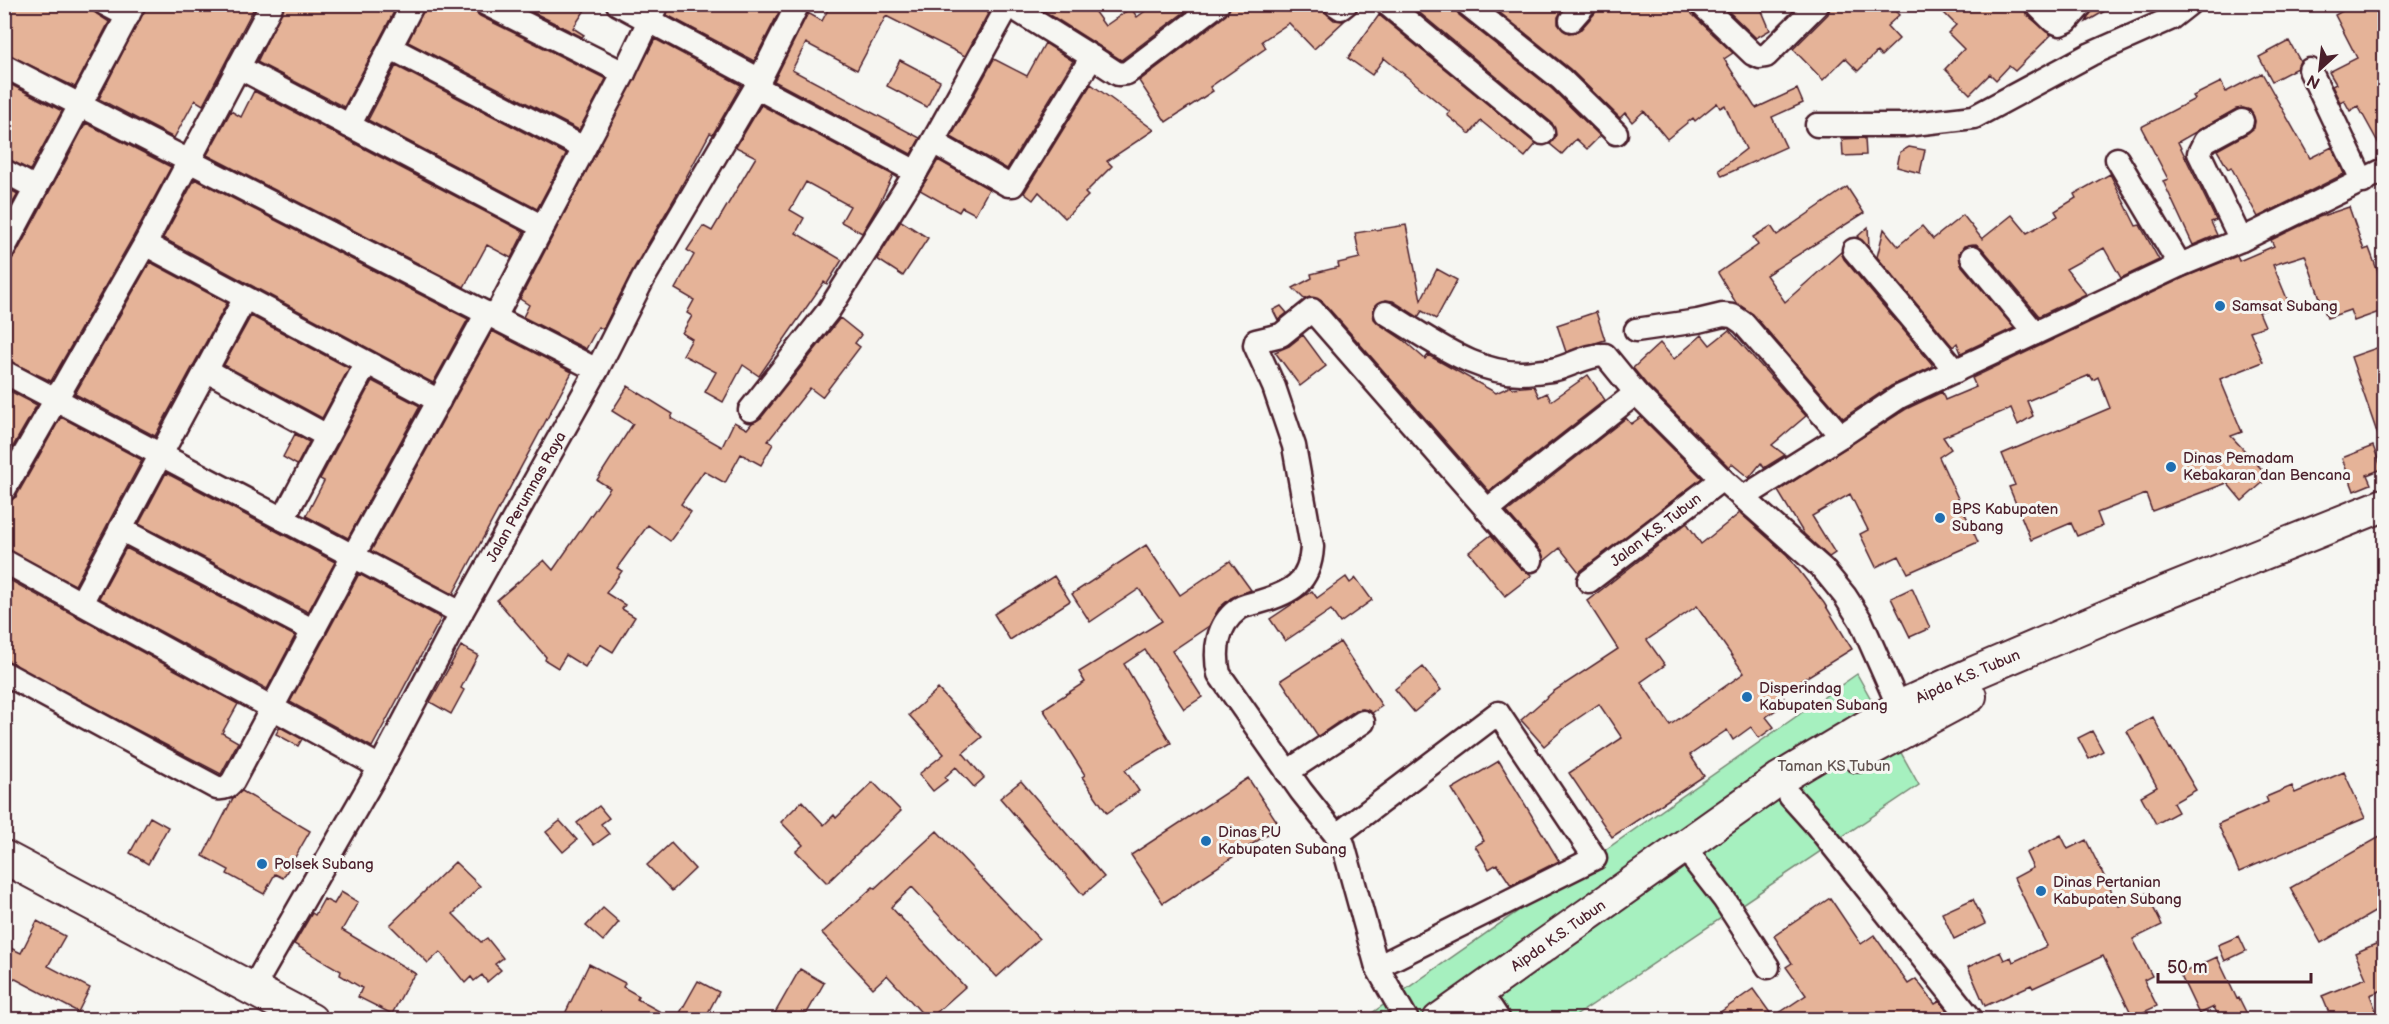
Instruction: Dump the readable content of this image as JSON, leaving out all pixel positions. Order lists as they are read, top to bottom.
{
  "streets": {
    "street": ["Jalan Perumnas Raya", "Jalan K.S. Tubun", "Aipda K.S. Tubun"]
  },
  "parks": ["Taman KS Tubun"],
  "places": [
    "Samsat Subang",
    "Dinas Pemadam Kebakaran dan Bencana",
    "BPS Kabupaten Subang",
    "Disperindag Kabupaten Subang",
    "Dinas PU Kabupaten Subang",
    "Polsek Subang",
    "Dinas Pertanian Kabupaten Subang"
  ],
  "scale_bar": "50 m",
  "north": "bottom left"
}
